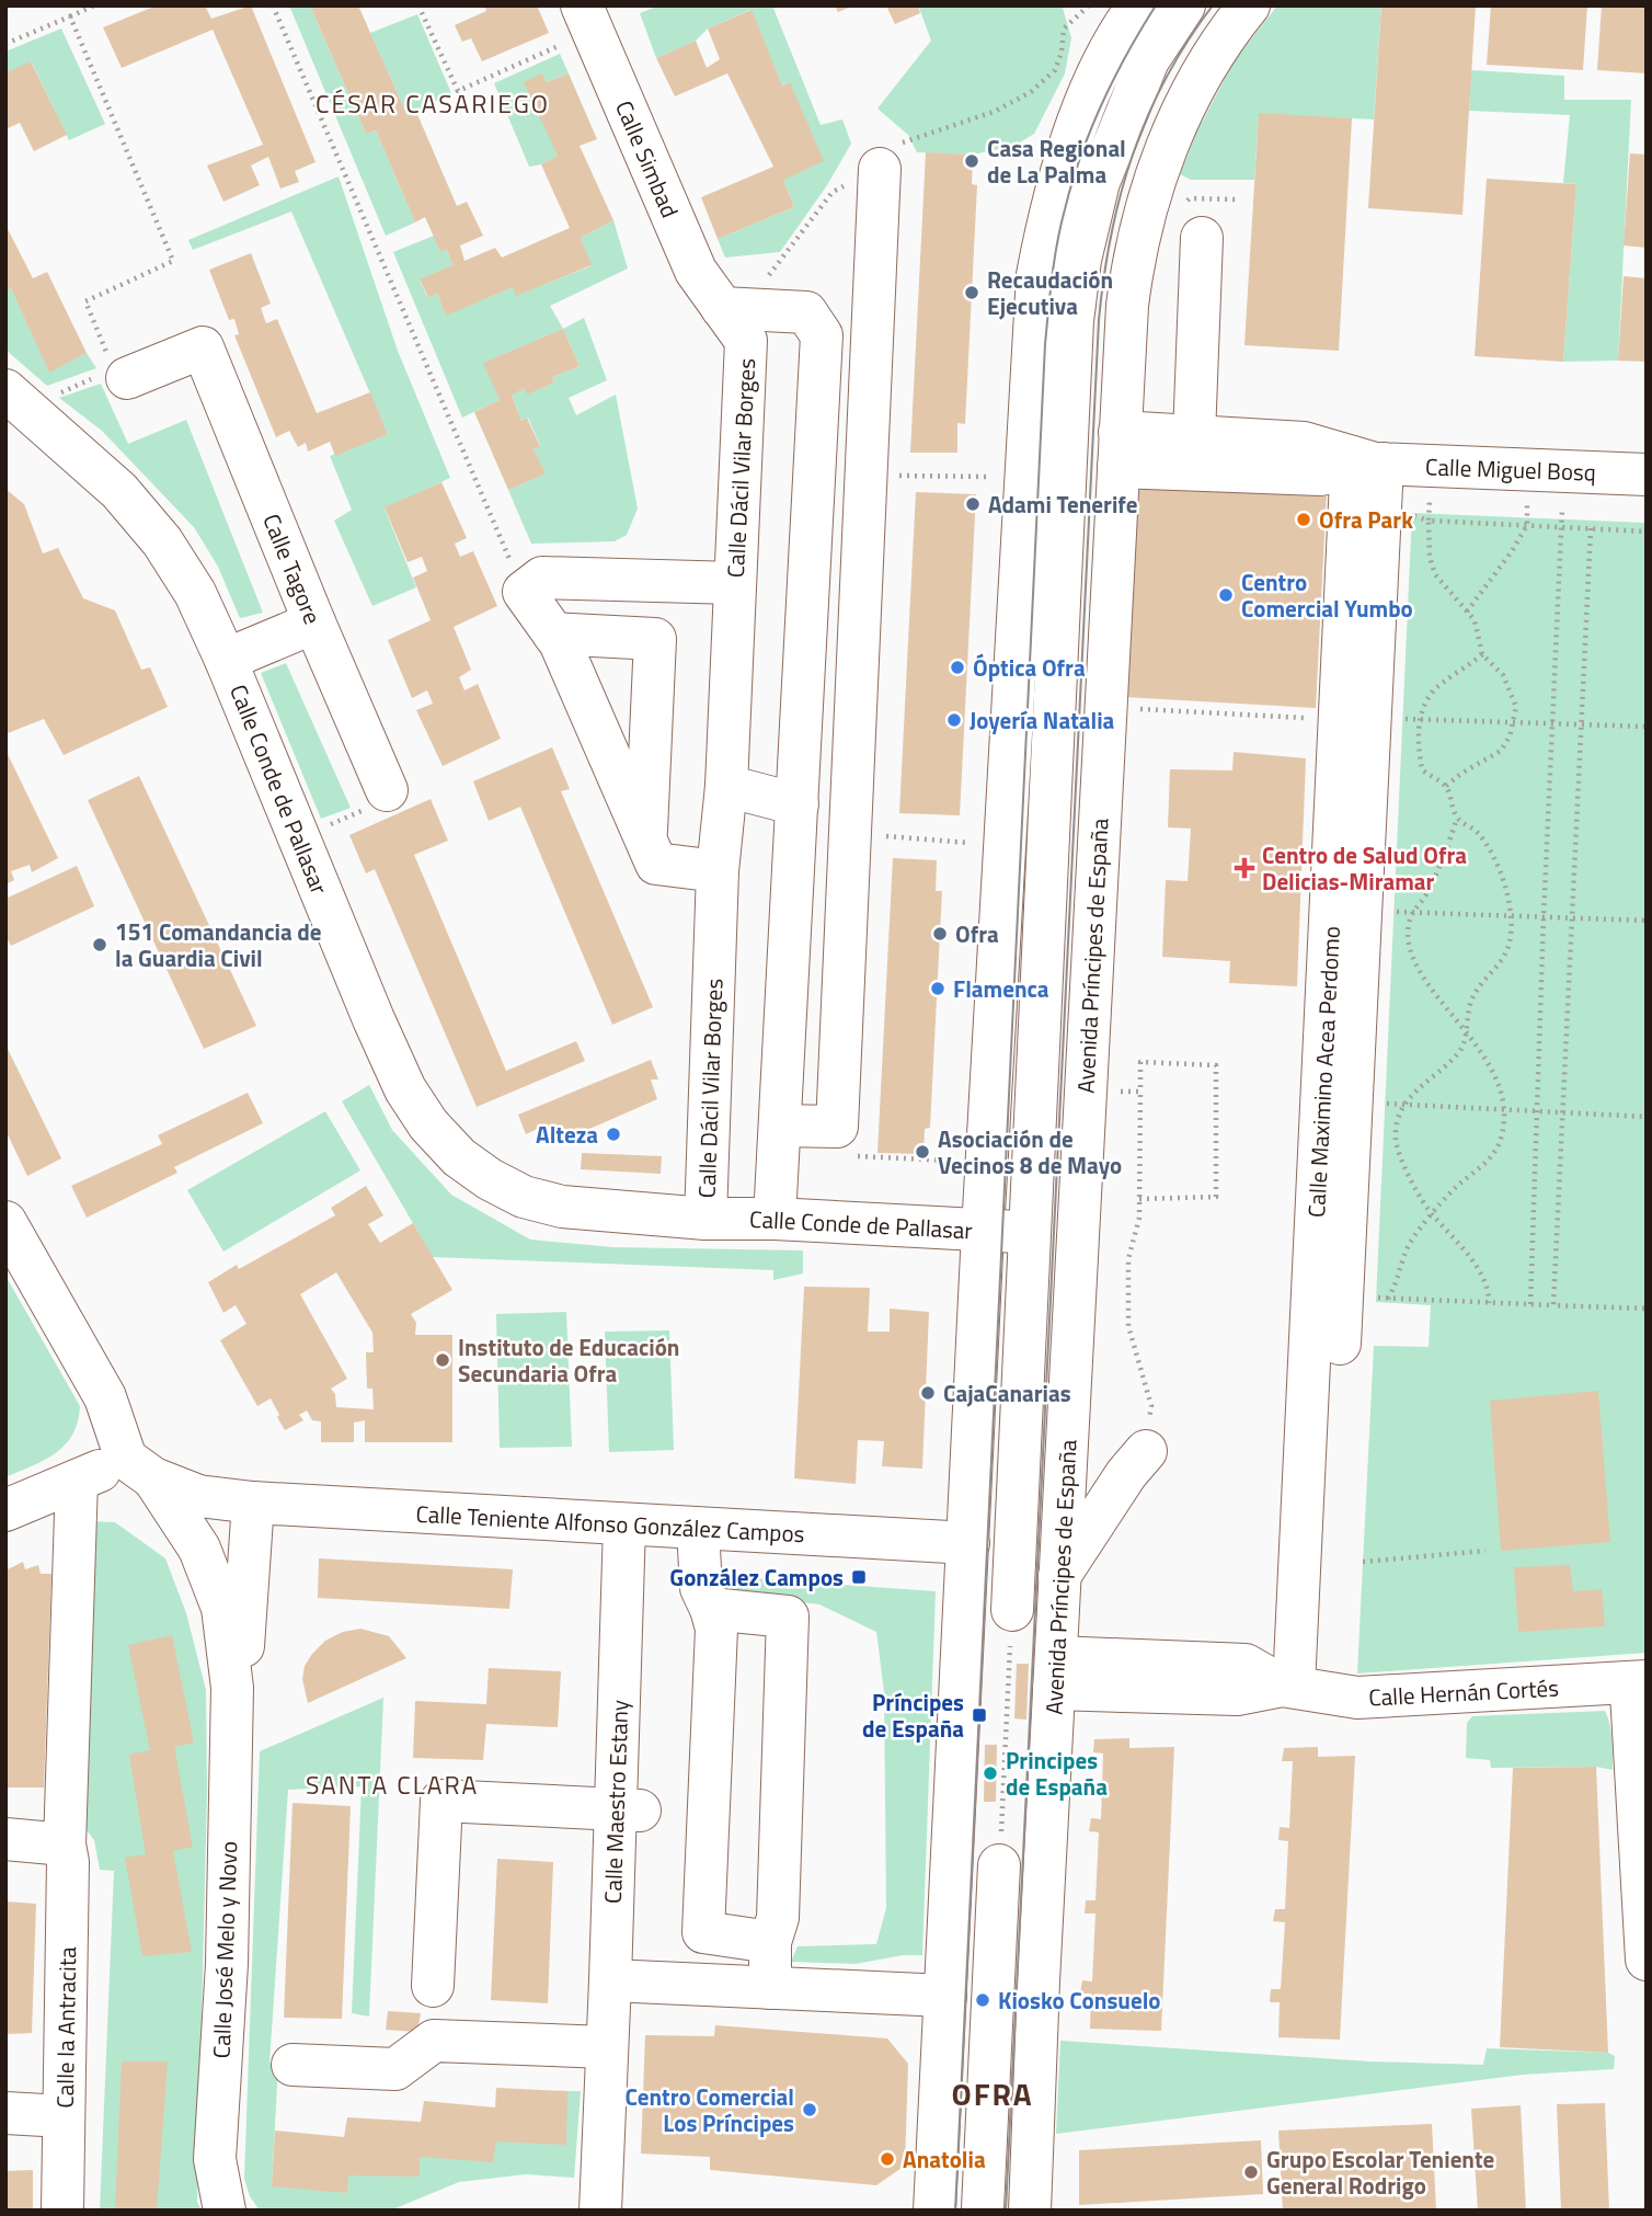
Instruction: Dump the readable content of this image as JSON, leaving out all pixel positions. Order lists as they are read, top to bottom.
{
  "streets": {
    "street": [
      "Calle Simbad",
      "Calle Dácil Vilar Borges",
      "Calle Miguel Bosq",
      "Calle Tagore",
      "Calle Conde de Pallasar",
      "Avenida Príncipes de España",
      "Calle Maximino Acea Perdomo",
      "Calle Teniente Alfonso González Campos",
      "Calle Hernán Cortés",
      "Calle Maestro Estany",
      "Calle José Melo y Novo",
      "Calle la Antracita"
    ]
  },
  "crossings": [
    ["Calle Simbad", "Calle Dácil Vilar Borges"],
    ["Calle Dácil Vilar Borges", "Calle Conde de Pallasar"],
    ["Calle Miguel Bosq", "Avenida Príncipes de España"],
    ["Calle Miguel Bosq", "Calle Maximino Acea Perdomo"],
    ["Calle Conde de Pallasar", "Avenida Príncipes de España"],
    ["Avenida Príncipes de España", "Calle Hernán Cortés"],
    ["Calle Maximino Acea Perdomo", "Calle Hernán Cortés"],
    ["Calle Teniente Alfonso González Campos", "Calle Maestro Estany"]
  ],
  "districts": ["CÉSAR CASARIEGO", "SANTA CLARA", "OFRA"],
  "places": {
    "other": [
      "Casa Regional de La Palma",
      "Recaudación Ejecutiva",
      "Adami Tenerife",
      "Ofra Park",
      "Centro Comercial Yumbo",
      "Óptica Ofra",
      "Joyería Natalia",
      "Ofra",
      "151 Comandancia de la Guardia Civil",
      "Flamenca",
      "Alteza",
      "Asociación de Vecinos 8 de Mayo",
      "Instituto de Educación Secundaria Ofra",
      "CajaCanarias",
      "Principes de España",
      "Kiosko Consuelo",
      "Centro Comercial Los Príncipes",
      "Anatolia",
      "Grupo Escolar Teniente General Rodrigo"
    ],
    "health": ["Centro de Salud Ofra Delicias-Miramar"],
    "transit": ["González Campos", "Príncipes de España"]
  }
}
